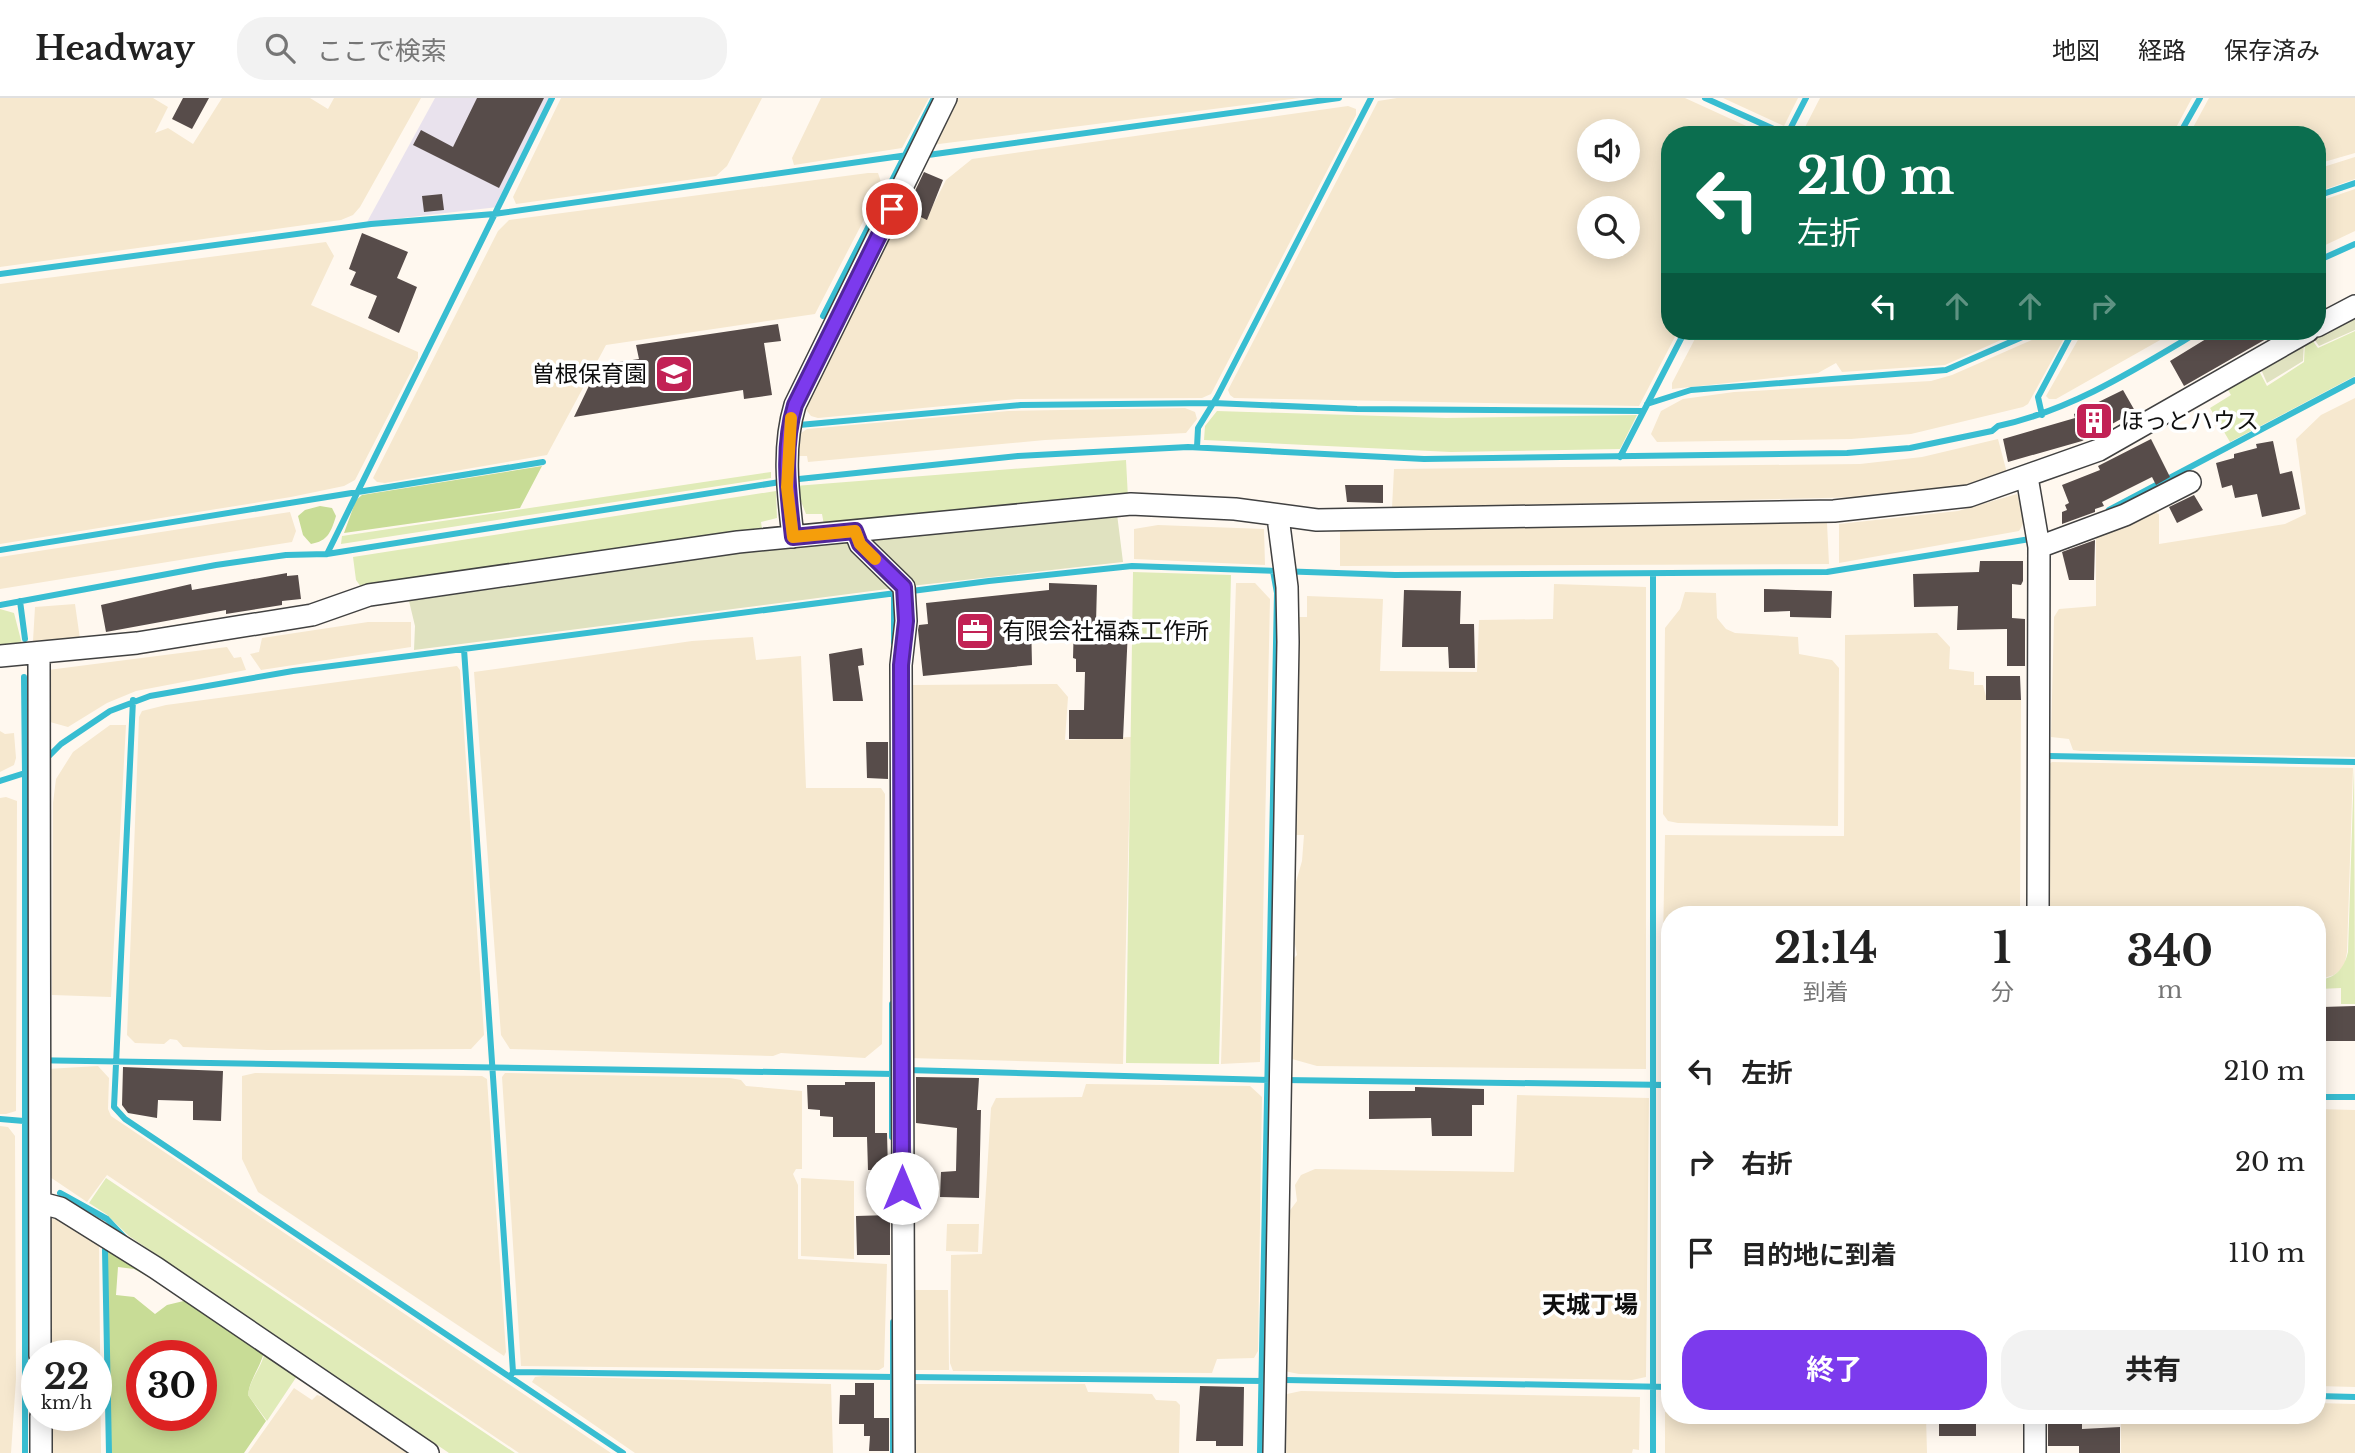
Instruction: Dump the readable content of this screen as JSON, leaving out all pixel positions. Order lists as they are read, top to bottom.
{
  "districts": ["天城丁場"],
  "places": {
    "school or university": ["曽根保育園"],
    "building": ["ほっとハウス"],
    "office": ["有限会社福森工作所"]
  },
  "page": {
    "header": "Headway",
    "search": "ここで検索",
    "nav": ["地図", "経路", "保存済み"],
    "turn": ["210 m", "左折"],
    "eta": [
      "21:14",
      "到着",
      "1",
      "分",
      "340",
      "m"
    ],
    "list": [
      {
        "name": "左折",
        "value": "210 m"
      },
      {
        "name": "右折",
        "value": "20 m"
      },
      {
        "name": "目的地に到着",
        "value": "110 m"
      }
    ],
    "buttons": ["終了", "共有"],
    "speed": "22 km/h",
    "limit": "30"
  }
}
